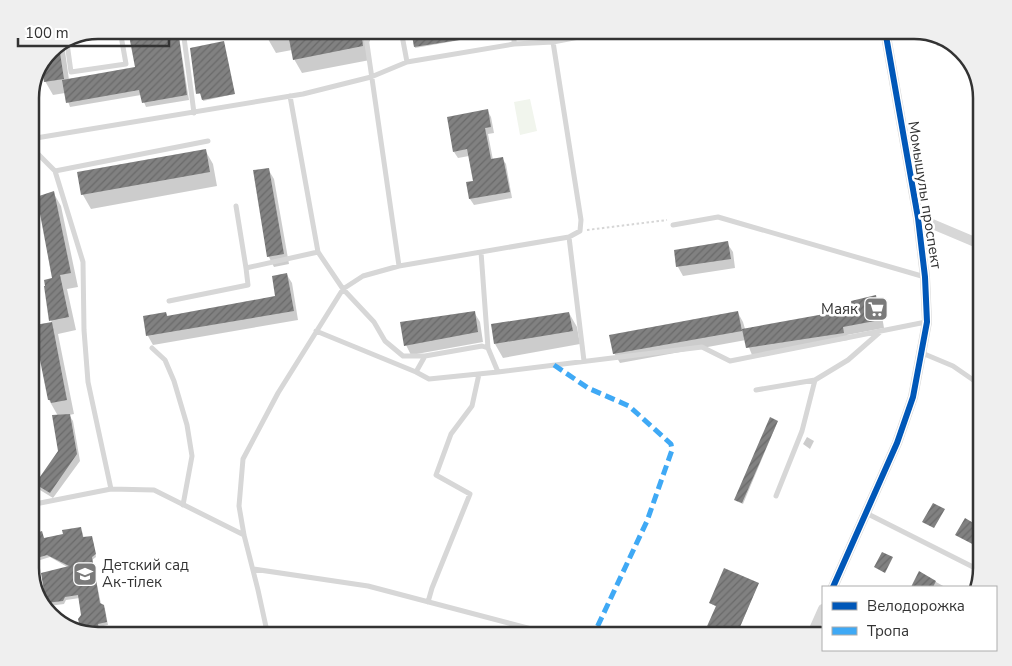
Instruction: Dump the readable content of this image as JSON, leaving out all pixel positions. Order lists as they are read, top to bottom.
{
  "streets": {
    "street": ["Момышулы проспект"]
  },
  "places": {
    "supermarket": ["Маяк"],
    "school or university": ["Детский сад Ак-тiлек"]
  },
  "legend": ["Велодорожка", "Тропа"],
  "scale_bar": "100 m"
}
